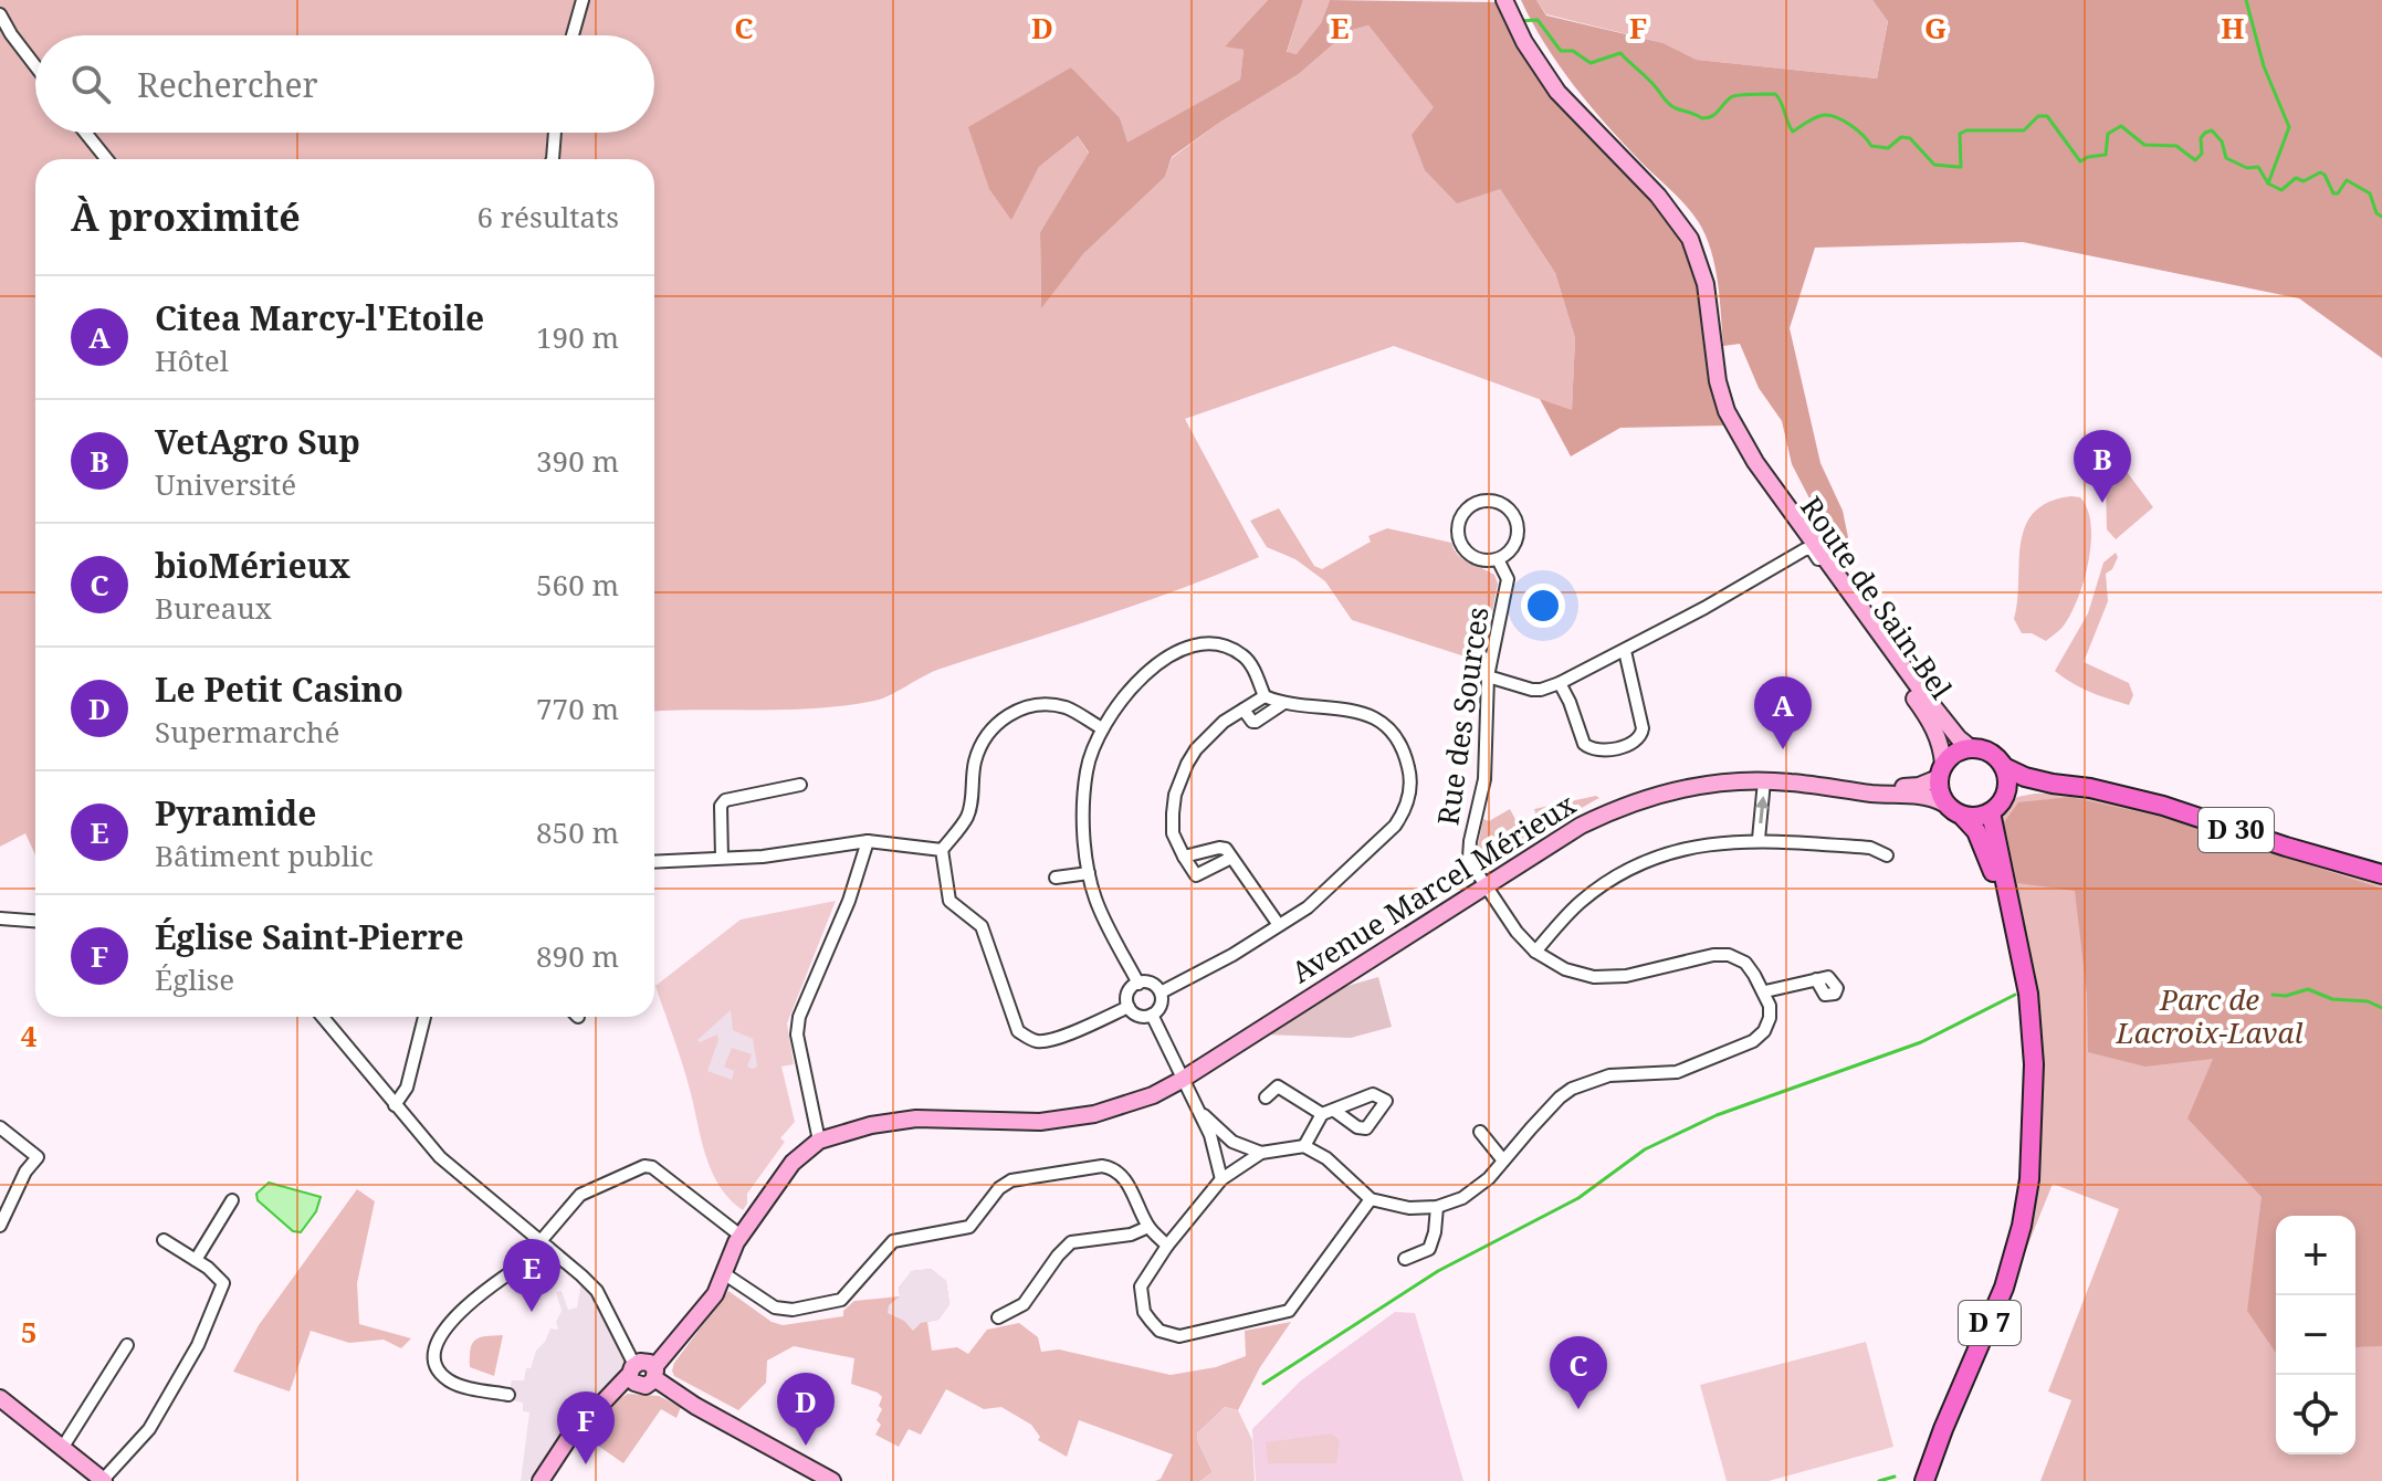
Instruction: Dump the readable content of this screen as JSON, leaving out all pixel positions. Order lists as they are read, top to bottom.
{
  "streets": {
    "main road": [
      "Route de Sain-Bel",
      "D 30",
      "Avenue Marcel Mérieux",
      "D 7"
    ],
    "street": ["Rue des Sources"]
  },
  "crossings": [
    ["Route de Sain-Bel", "D 30"],
    ["Route de Sain-Bel", "Avenue Marcel Mérieux"],
    ["Route de Sain-Bel", "D 7"],
    ["Rue des Sources", "Avenue Marcel Mérieux"],
    ["D 30", "Avenue Marcel Mérieux"],
    ["D 30", "D 7"],
    ["Avenue Marcel Mérieux", "D 7"]
  ],
  "parks": ["Parc de Lacroix-Laval"],
  "page": {
    "search": "Rechercher",
    "heading": ["À proximité", "6 résultats"],
    "list": [
      {
        "mark": "A",
        "name": "Citea Marcy-l'Etoile",
        "note": "Hôtel",
        "value": "190 m"
      },
      {
        "mark": "B",
        "name": "VetAgro Sup",
        "note": "Université",
        "value": "390 m"
      },
      {
        "mark": "C",
        "name": "bioMérieux",
        "note": "Bureaux",
        "value": "560 m"
      },
      {
        "mark": "D",
        "name": "Le Petit Casino",
        "note": "Supermarché",
        "value": "770 m"
      },
      {
        "mark": "E",
        "name": "Pyramide",
        "note": "Bâtiment public",
        "value": "850 m"
      },
      {
        "mark": "F",
        "name": "Église Saint-Pierre",
        "note": "Église",
        "value": "890 m"
      }
    ],
    "pins": [
      "B",
      "A",
      "E",
      "C",
      "D",
      "F"
    ],
    "map_buttons": ["+", "−"]
  },
  "grid": {
    "columns": [
      "C",
      "D",
      "E",
      "F",
      "G",
      "H"
    ],
    "rows": ["4", "5"]
  }
}
